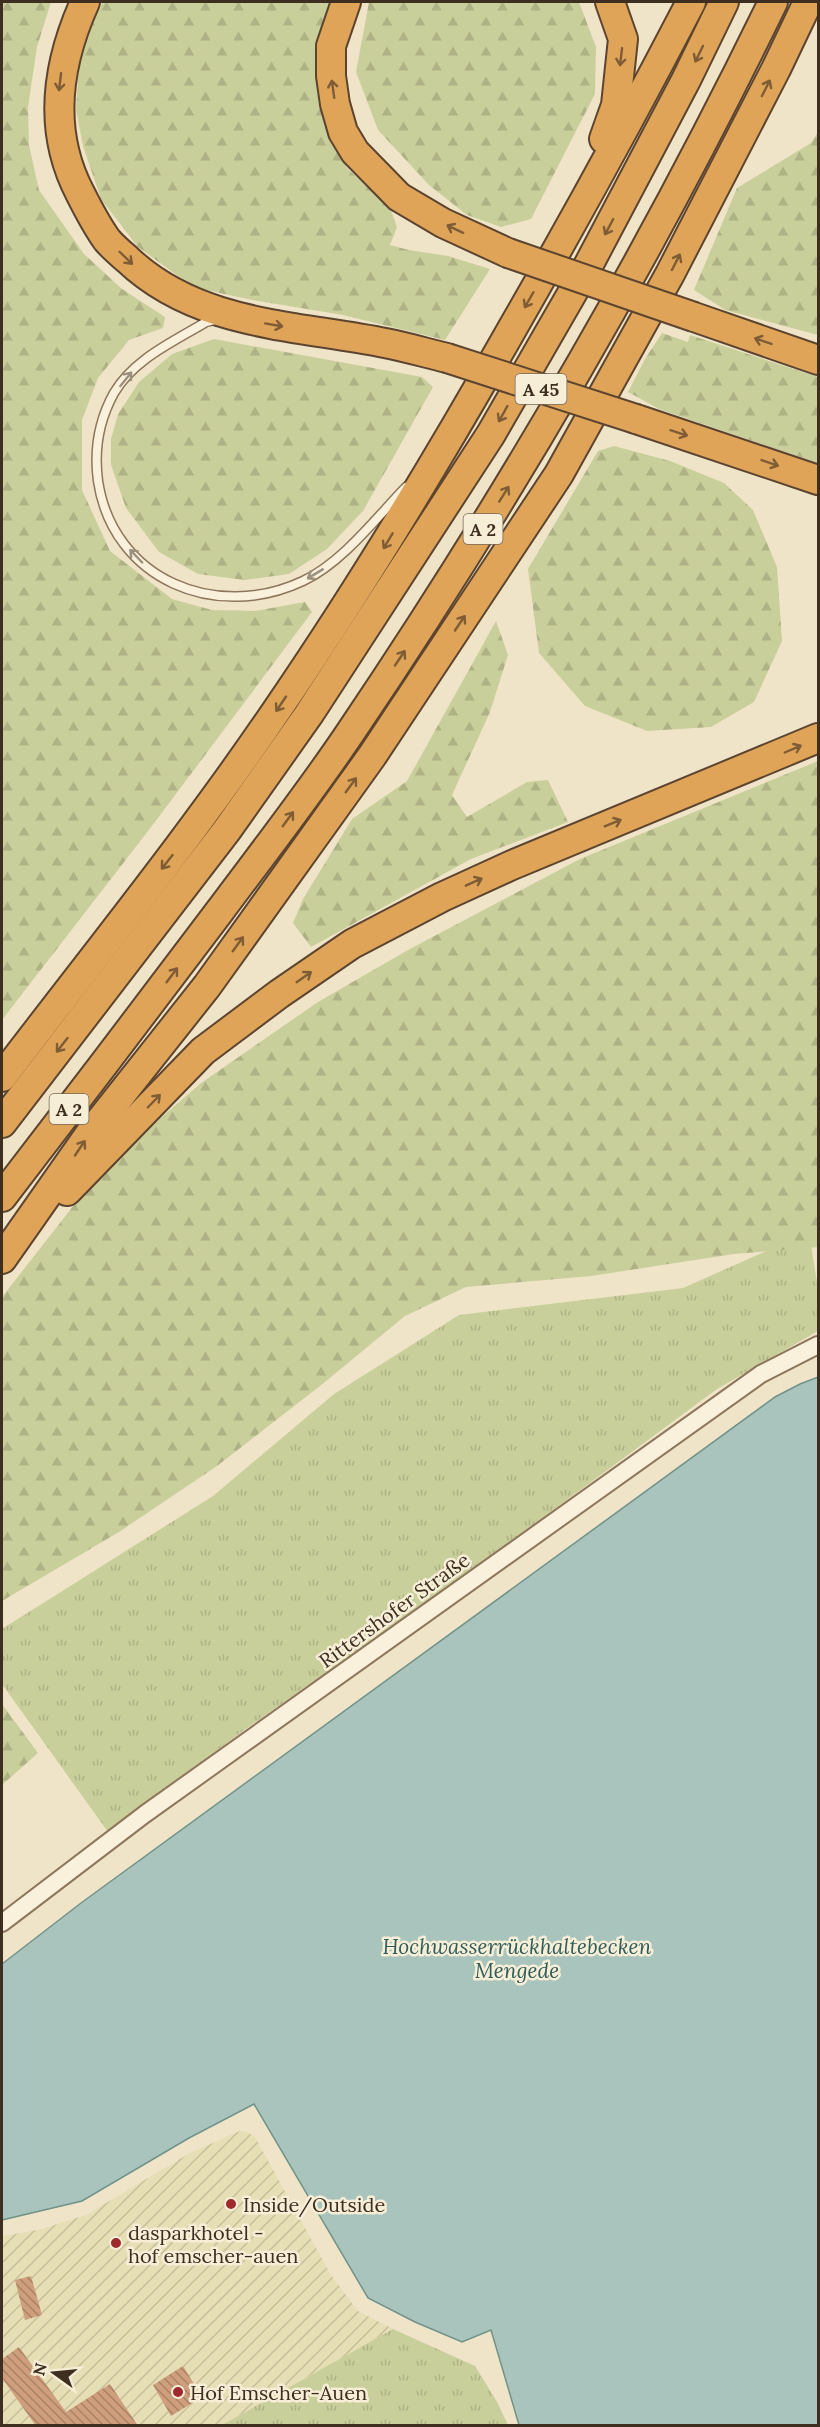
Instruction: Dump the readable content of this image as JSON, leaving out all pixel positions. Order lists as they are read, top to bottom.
{
  "streets": {
    "highway": ["A 45", "A 2"],
    "street": ["Rittershofer Straße"]
  },
  "water": ["Hochwasserrückhaltebecken Mengede"],
  "places": ["Inside/Outside", "dasparkhotel - hof emscher-auen", "Hof Emscher-Auen"],
  "north": "left"
}
